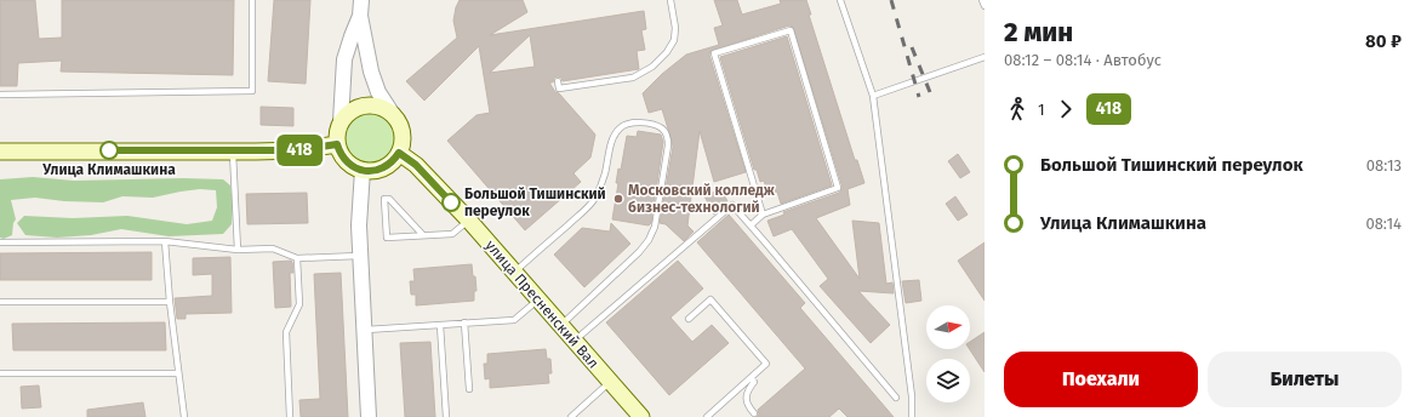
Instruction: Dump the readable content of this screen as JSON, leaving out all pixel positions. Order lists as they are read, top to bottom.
{
  "streets": {
    "main road": ["улица Пресненский Вал"]
  },
  "places": ["Улица Климашкина", "Московский колледж бизнес-технологий", "Большой Тишинский переулок"],
  "lines": ["bus line 418"],
  "north": "right",
  "page": {
    "on_map": "418",
    "heading": ["2 мин", "08:12 – 08:14 · Автобус", "80 ₽"],
    "legs": ["1", "418"],
    "list": [
      {
        "name": "Большой Тишинский переулок",
        "value": "08:13"
      },
      {
        "name": "Улица Климашкина",
        "value": "08:14"
      }
    ],
    "buttons": ["Поехали", "Билеты"]
  }
}
